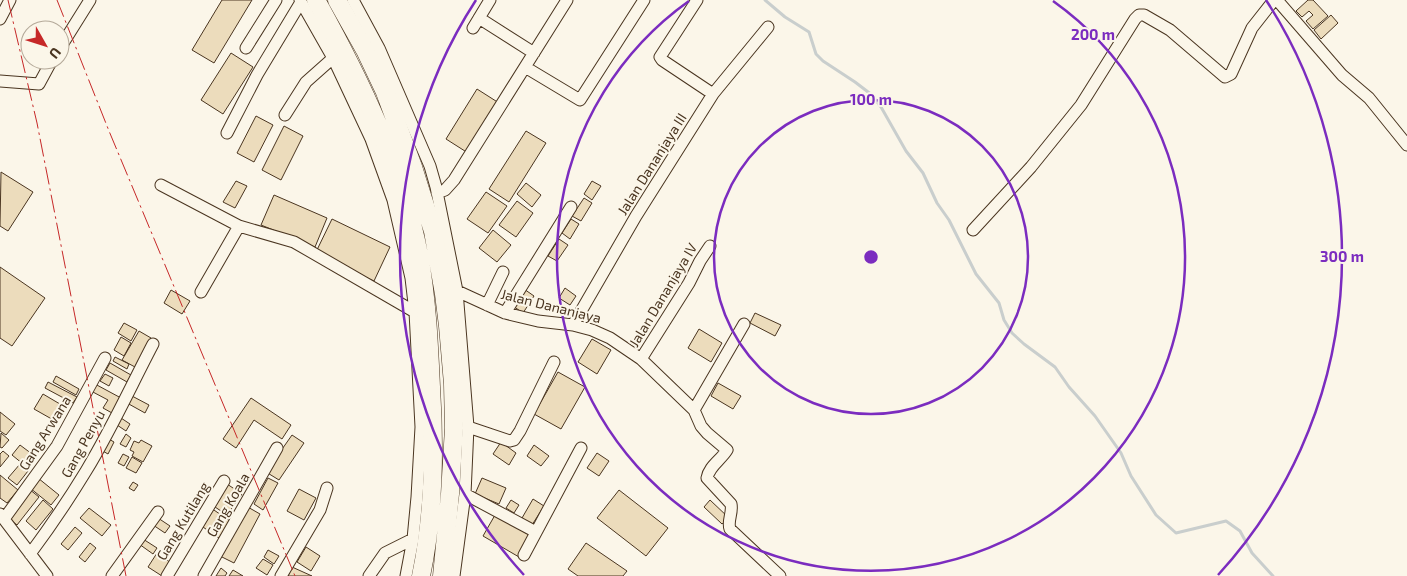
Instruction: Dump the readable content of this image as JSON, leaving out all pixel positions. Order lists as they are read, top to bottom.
{
  "streets": {
    "street": [
      "Jalan Dananjaya III",
      "Jalan Dananjaya IV",
      "Jalan Dananjaya",
      "Gang Arwana",
      "Gang Penyu",
      "Gang Koala",
      "Gang Kutilang"
    ]
  },
  "crossings": [
    ["Jalan Dananjaya III", "Jalan Dananjaya"],
    ["Jalan Dananjaya IV", "Jalan Dananjaya"]
  ],
  "north": "bottom right",
  "rings": ["200 m", "100 m", "300 m"]
}
